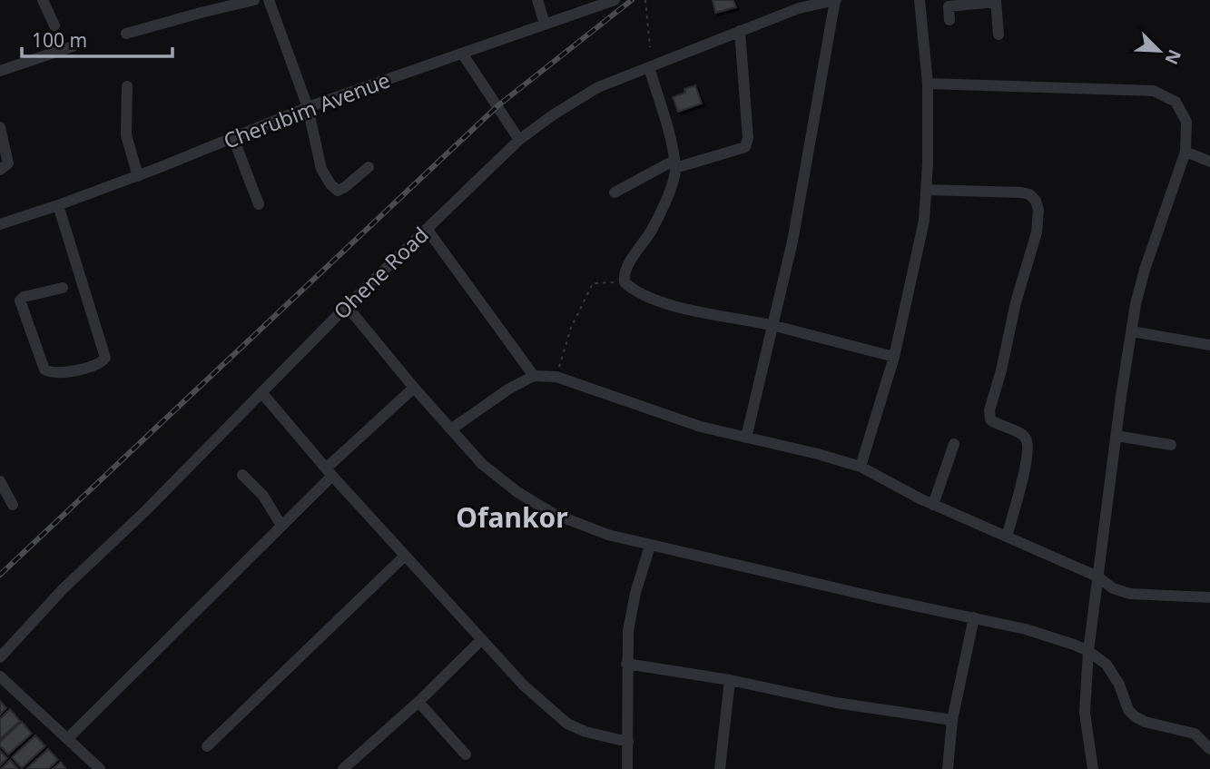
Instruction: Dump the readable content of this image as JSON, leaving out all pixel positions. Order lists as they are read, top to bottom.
{
  "streets": {
    "street": ["Cherubim Avenue", "Ohene Road"]
  },
  "districts": ["Ofankor"],
  "scale_bar": "100 m",
  "north": "bottom right"
}
